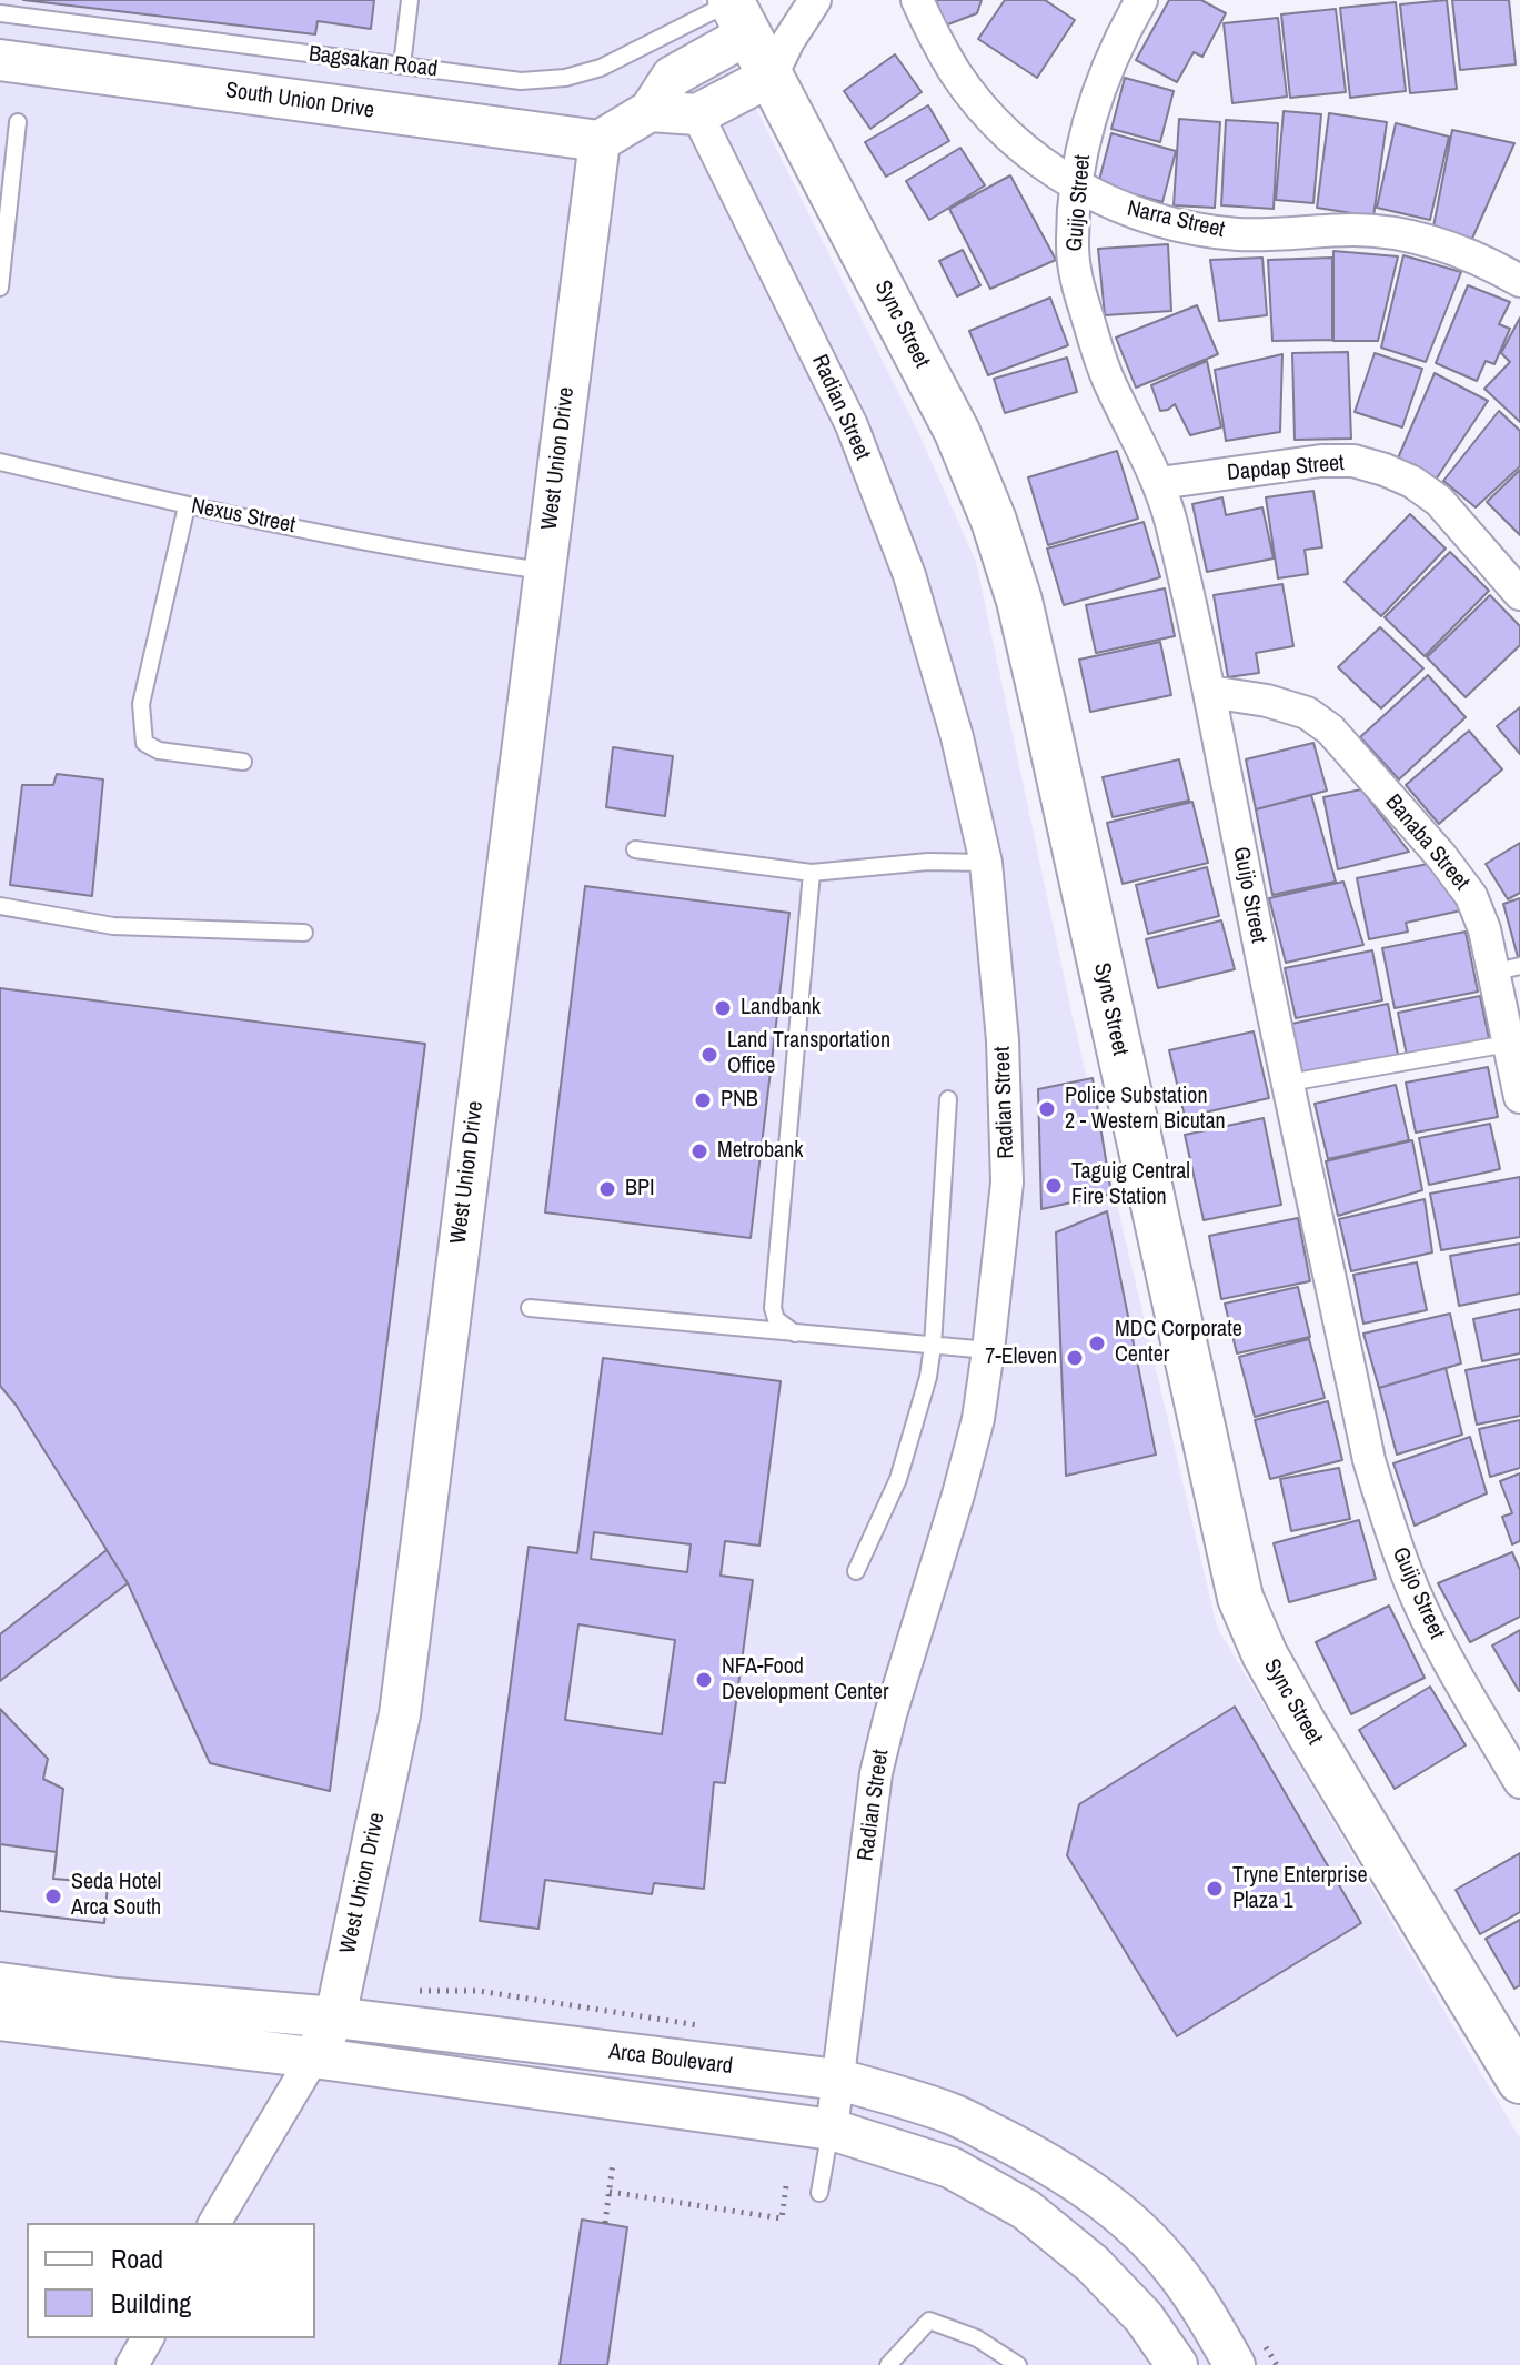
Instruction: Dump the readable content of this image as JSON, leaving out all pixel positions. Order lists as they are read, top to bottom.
{
  "streets": {
    "main road": ["Sync Street"],
    "street": [
      "South Union Drive",
      "Guijo Street",
      "Narra Street",
      "Radian Street",
      "West Union Drive",
      "Dapdap Street",
      "Banaba Street",
      "Arca Boulevard"
    ],
    "lane": ["Bagsakan Road", "Nexus Street"]
  },
  "crossings": [
    ["Bagsakan Road", "Sync Street"],
    ["South Union Drive", "West Union Drive"],
    ["Guijo Street", "Narra Street"],
    ["Guijo Street", "Dapdap Street"],
    ["Guijo Street", "Banaba Street"],
    ["Radian Street", "Arca Boulevard"],
    ["West Union Drive", "Nexus Street"],
    ["West Union Drive", "Arca Boulevard"]
  ],
  "places": [
    "Landbank",
    "Land Transportation Office",
    "PNB",
    "Police Substation 2 - Western Bicutan",
    "Metrobank",
    "Taguig Central Fire Station",
    "BPI",
    "MDC Corporate Center",
    "7-Eleven",
    "NFA-Food Development Center",
    "Tryne Enterprise Plaza 1",
    "Seda Hotel Arca South"
  ],
  "legend": ["Road", "Building"]
}
